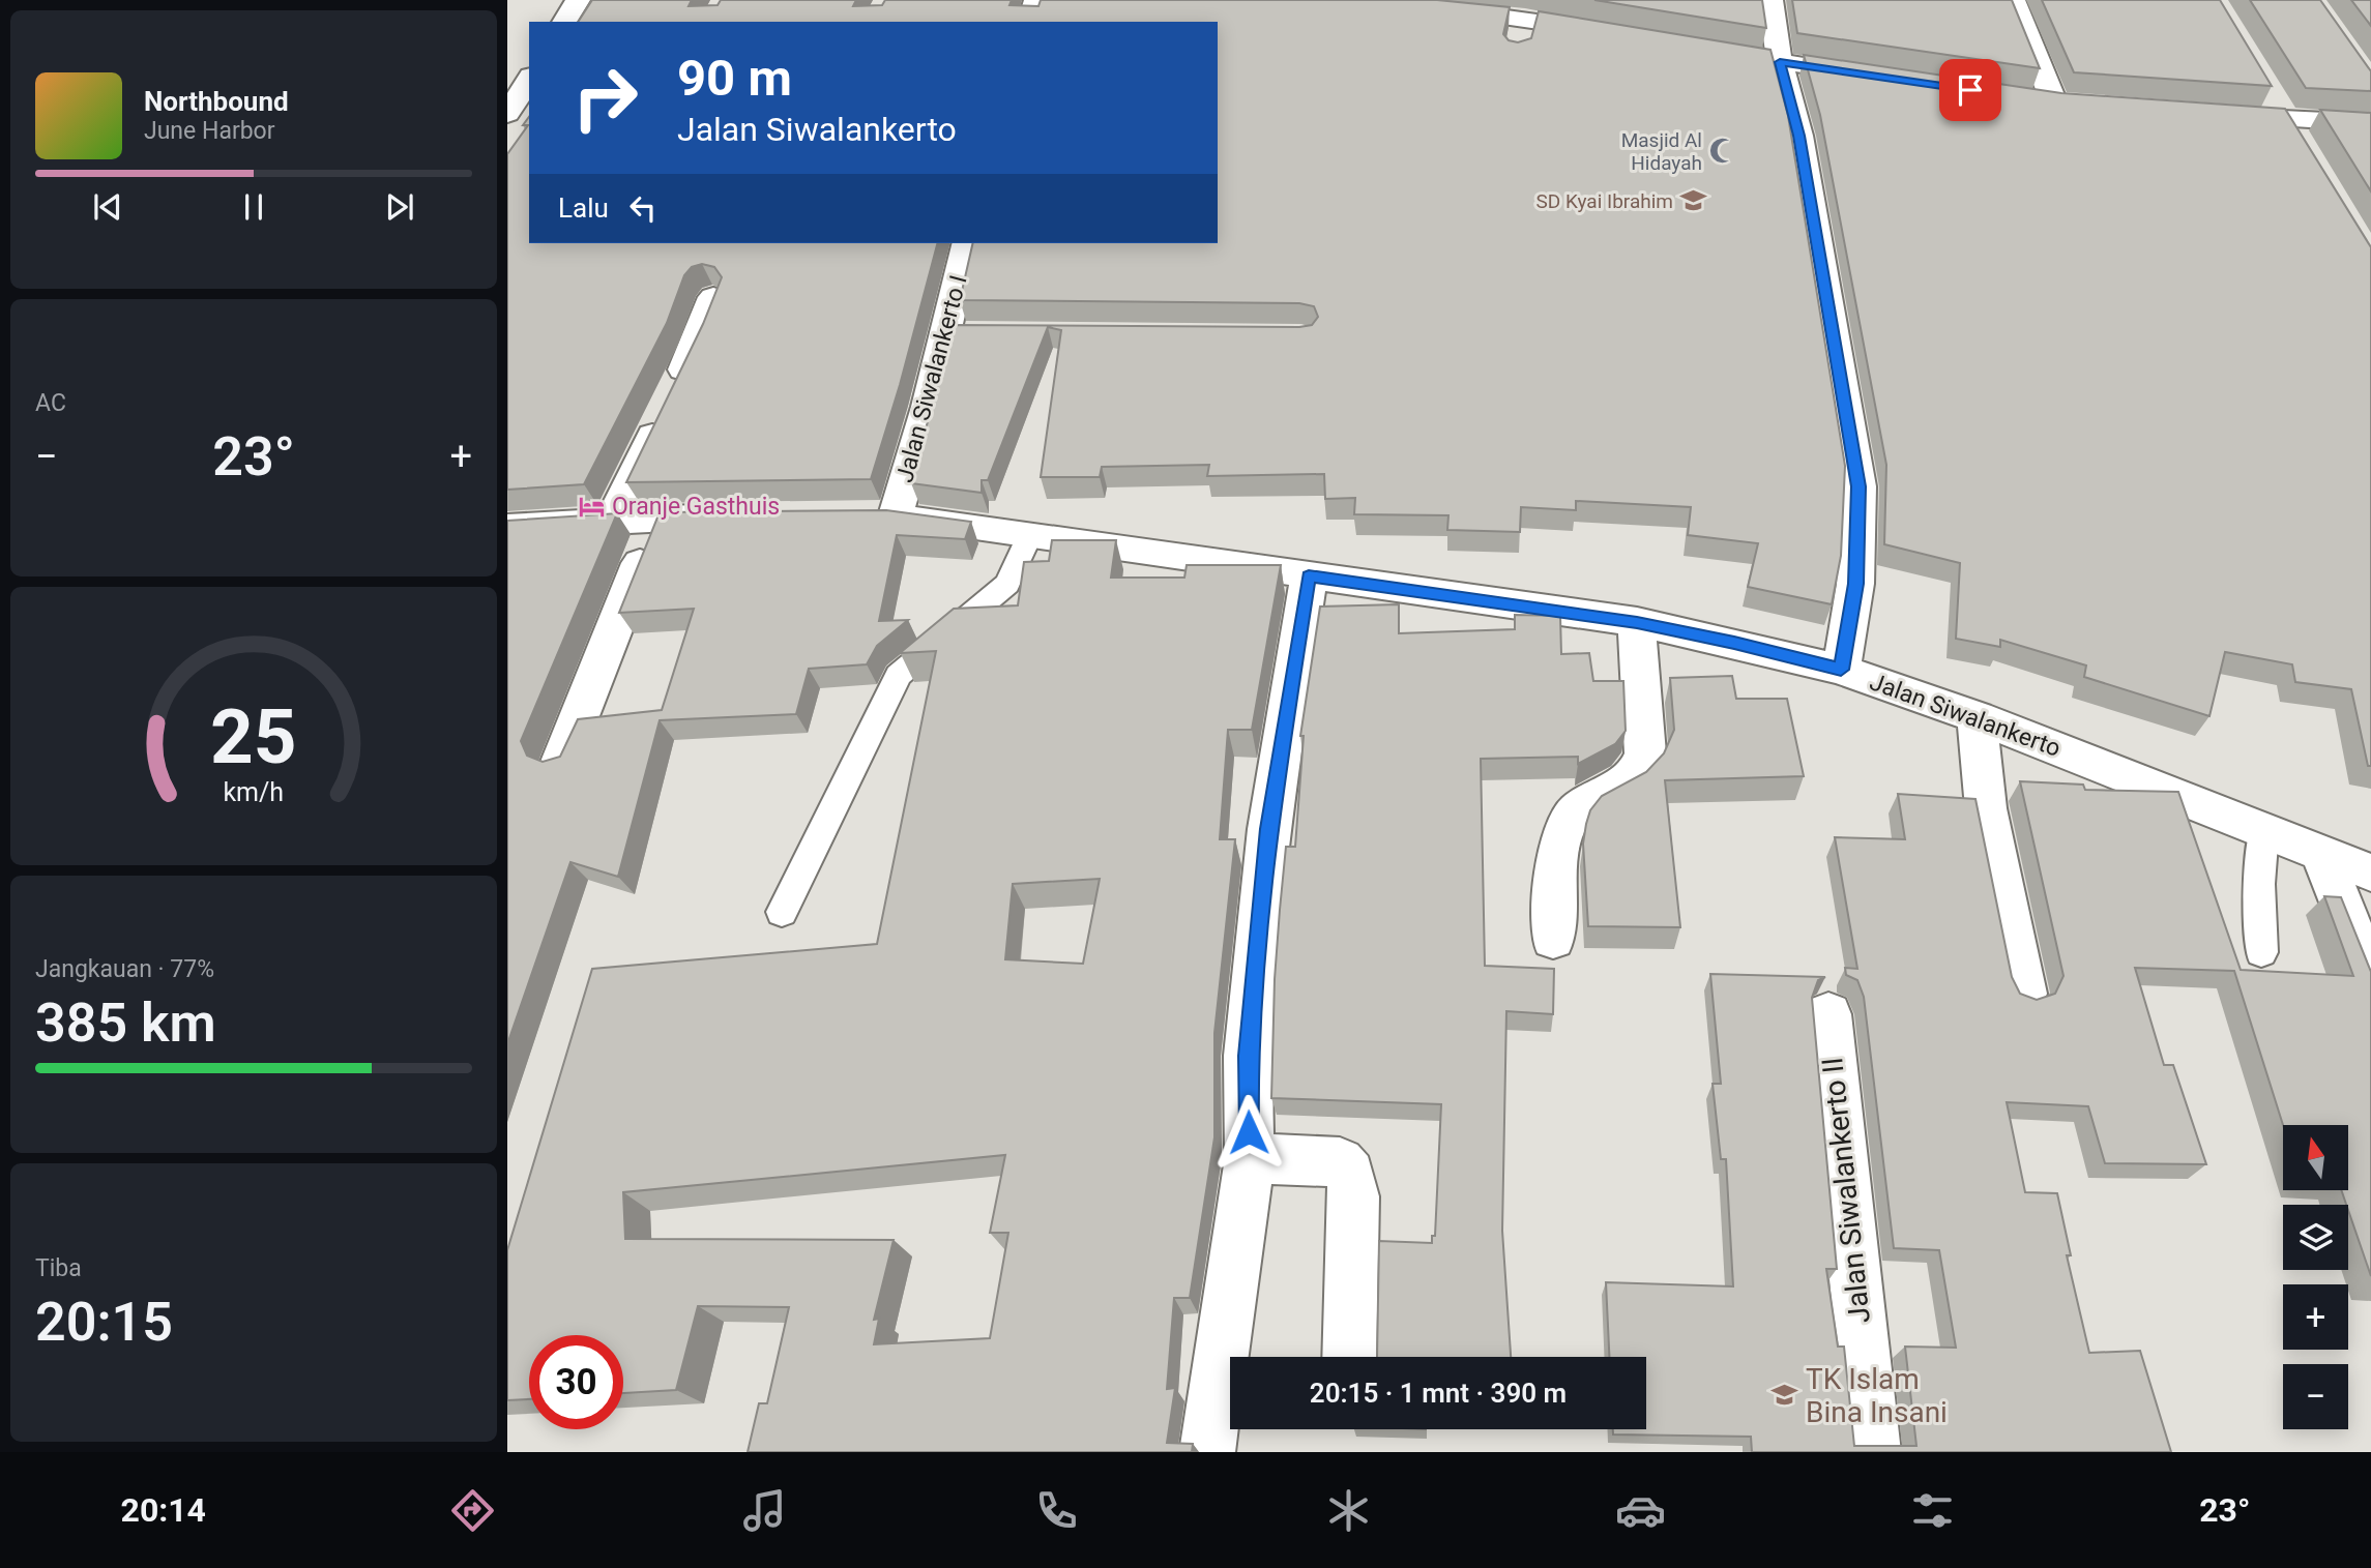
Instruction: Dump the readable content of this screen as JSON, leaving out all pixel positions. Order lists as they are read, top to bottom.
{
  "streets": {
    "street": ["Jalan Siwalankerto I", "Jalan Siwalankerto", "Jalan Siwalankerto II"]
  },
  "crossings": [
    ["Jalan Siwalankerto I", "Jalan Siwalankerto"]
  ],
  "places": {
    "mosque": ["Masjid Al Hidayah"],
    "school or university": ["SD Kyai Ibrahim", "TK Islam Bina Insani"],
    "hotel": ["Oranje Gasthuis"]
  },
  "north": "top",
  "page": {
    "turn": ["90 m", "Jalan Siwalankerto"],
    "song": ["Northbound", "June Harbor"],
    "then": "Lalu",
    "tile": [
      "AC",
      ["Jangkauan · 77%", "385 km"],
      ["Tiba", "20:15"]
    ],
    "heat": ["−", "23°", "+"],
    "map_buttons": ["+", "−"],
    "limit": "30",
    "trip": "20:15 · 1 mnt · 390 m",
    "tabs": ["20:14", "23°"],
    "gauge": ["25", "km/h"]
  }
}
